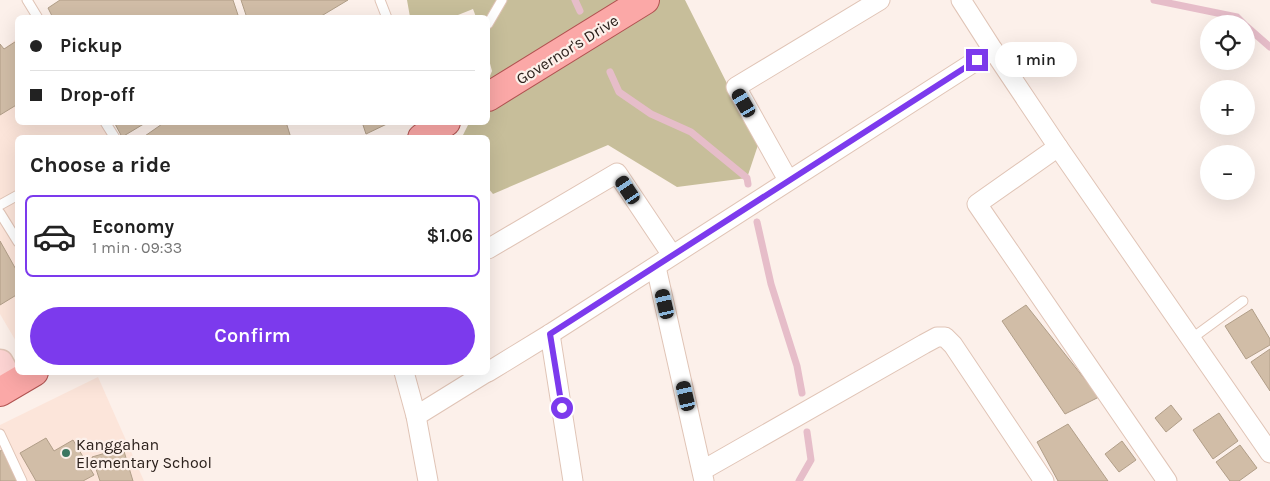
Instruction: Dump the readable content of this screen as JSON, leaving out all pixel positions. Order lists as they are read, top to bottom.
{
  "streets": {
    "main road": ["Governor's Drive"]
  },
  "places": ["Kanggahan Elementary School"],
  "page": {
    "map_buttons": ["+", "−"],
    "banner": ["Pickup", "Drop-off"],
    "bubble": "1 min",
    "heading": "Choose a ride",
    "list": [
      {
        "name": "Economy",
        "note": "1 min · 09:33",
        "value": "$1.06"
      }
    ],
    "buttons": "Confirm"
  }
}
